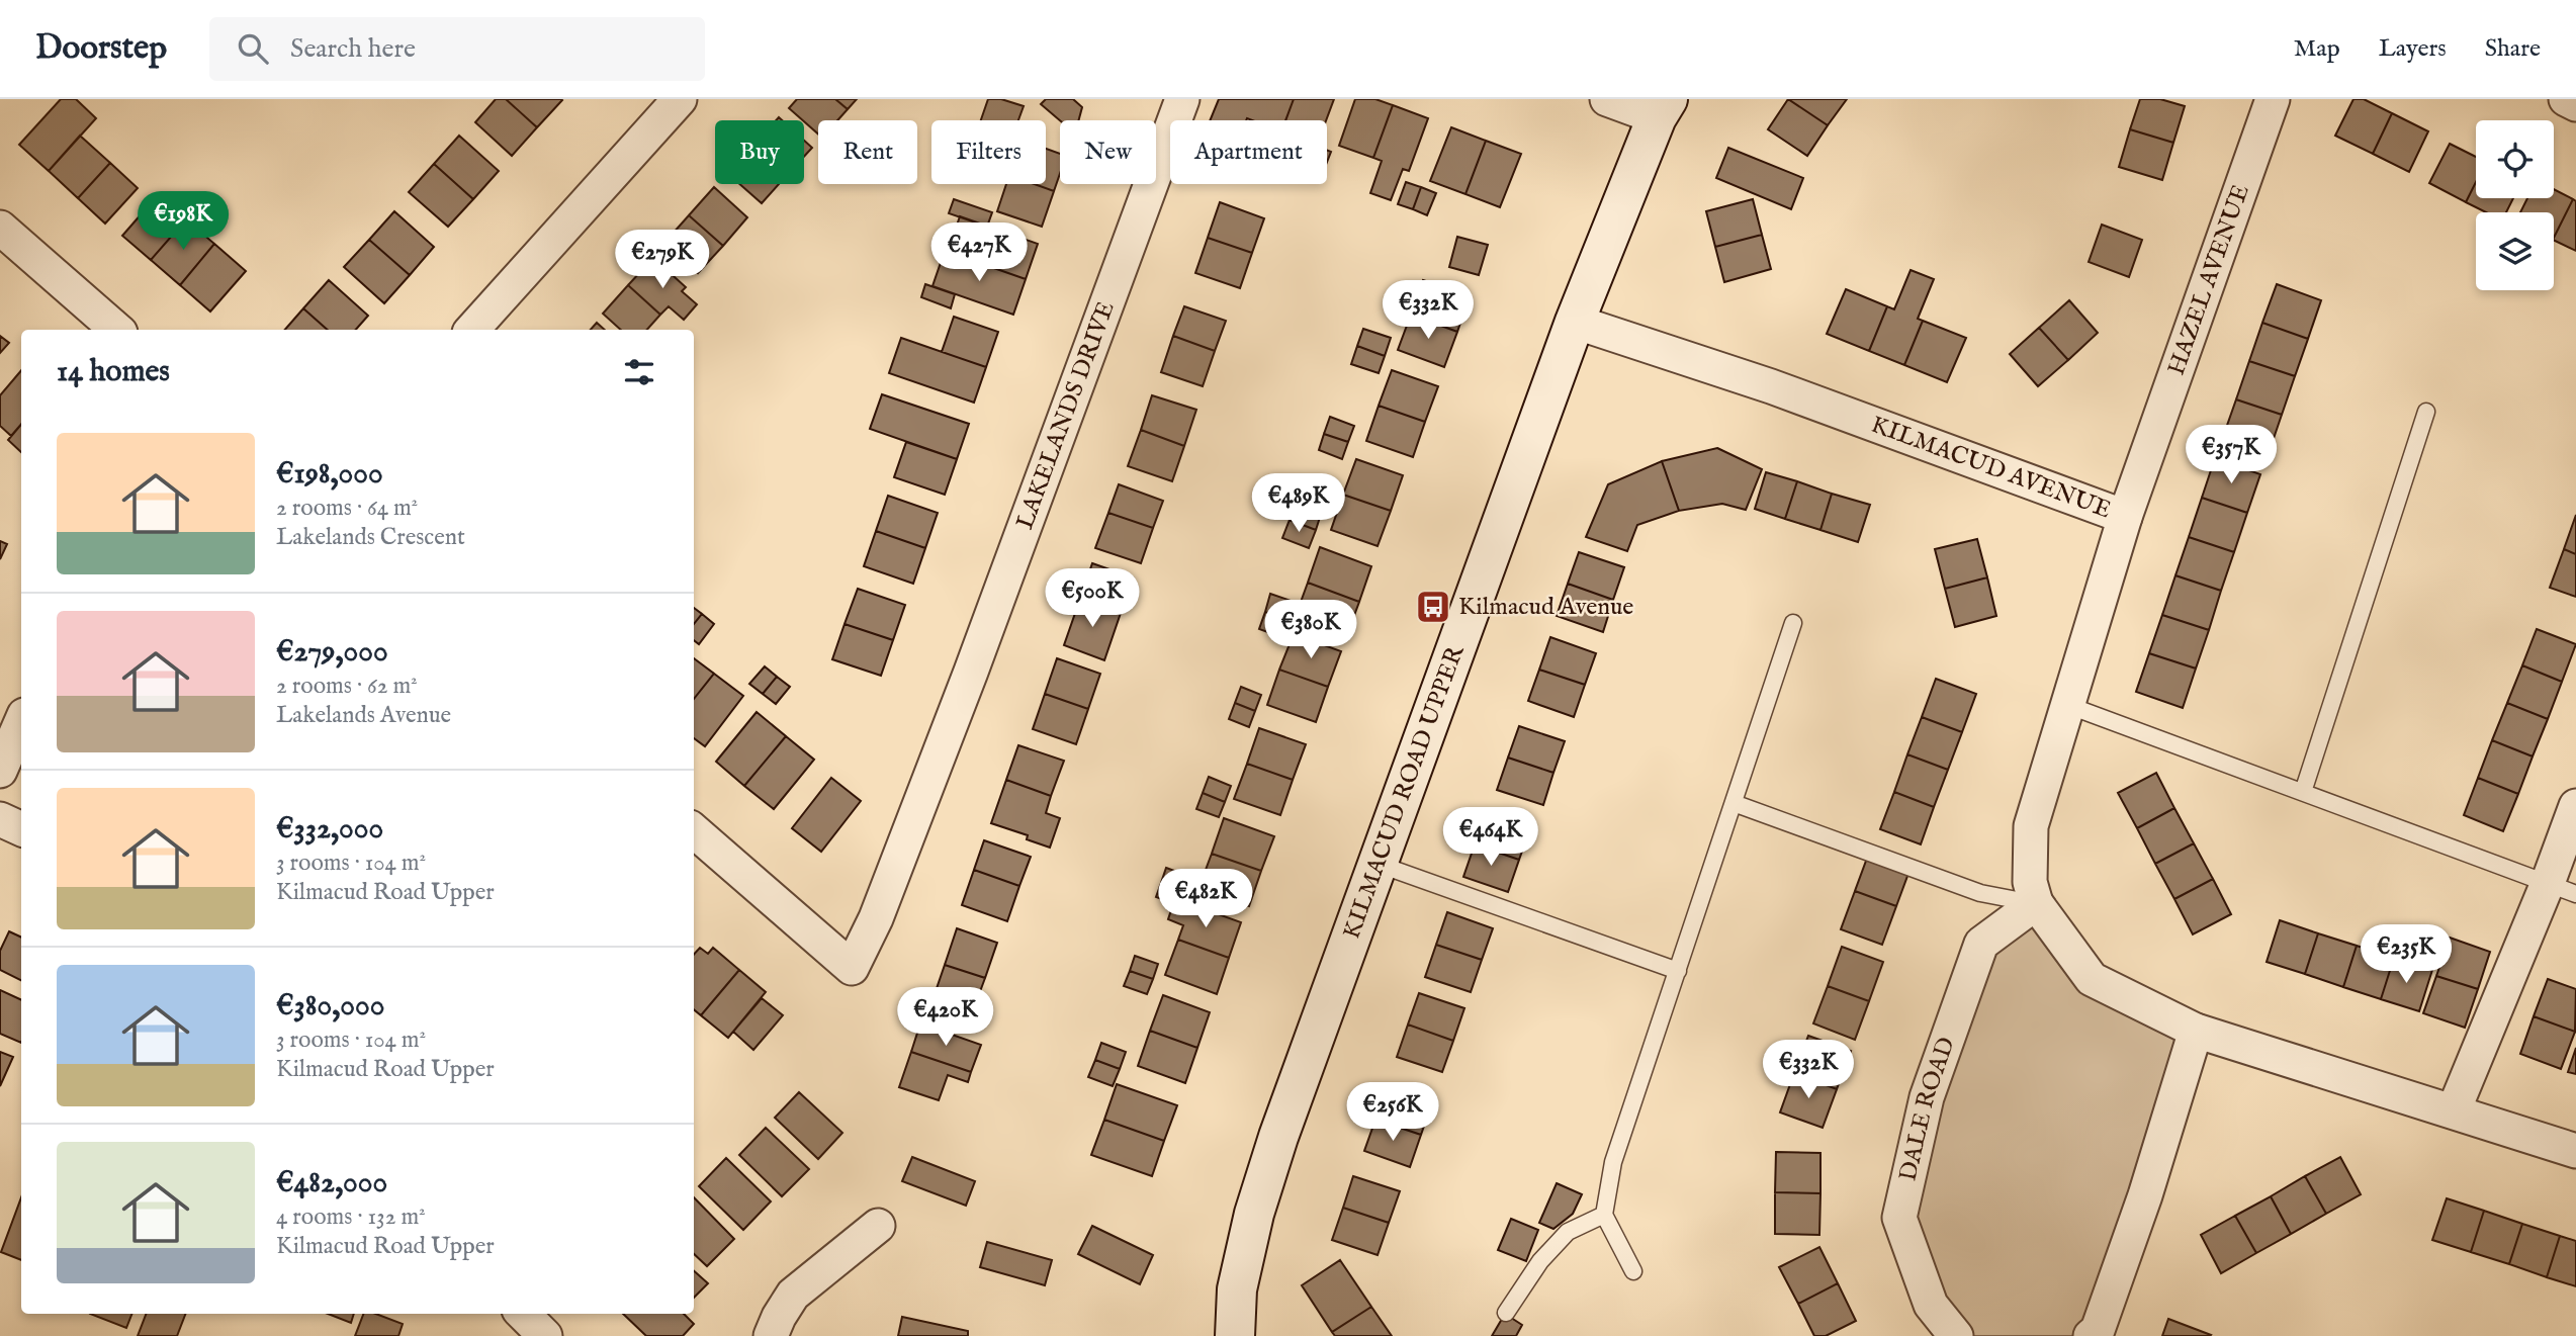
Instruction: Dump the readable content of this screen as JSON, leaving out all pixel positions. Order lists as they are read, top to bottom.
{
  "streets": {
    "street": [
      "HAZEL AVENUE",
      "LAKELANDS DRIVE",
      "KILMACUD AVENUE",
      "KILMACUD ROAD UPPER",
      "DALE ROAD"
    ]
  },
  "crossings": [
    ["HAZEL AVENUE", "KILMACUD AVENUE"],
    ["KILMACUD AVENUE", "KILMACUD ROAD UPPER"]
  ],
  "places": {
    "bus stop": ["Kilmacud Avenue"]
  },
  "page": {
    "header": "Doorstep",
    "search": "Search here",
    "nav": ["Map", "Layers", "Share"],
    "chip": [
      "Buy",
      "Rent",
      "Filters",
      "New",
      "Apartment"
    ],
    "price": [
      "€198K",
      "€427K",
      "€279K",
      "€332K",
      "€357K",
      "€489K",
      "€500K",
      "€380K",
      "€464K",
      "€482K",
      "€235K",
      "€420K",
      "€332K",
      "€256K"
    ],
    "heading": "14 homes",
    "list": [
      {
        "name": "€198,000",
        "note": "2 rooms · 64 m² · Lakelands Crescent"
      },
      {
        "name": "€279,000",
        "note": "2 rooms · 62 m² · Lakelands Avenue"
      },
      {
        "name": "€332,000",
        "note": "3 rooms · 104 m² · Kilmacud Road Upper"
      },
      {
        "name": "€380,000",
        "note": "3 rooms · 104 m² · Kilmacud Road Upper"
      },
      {
        "name": "€482,000",
        "note": "4 rooms · 132 m² · Kilmacud Road Upper"
      }
    ]
  }
}
